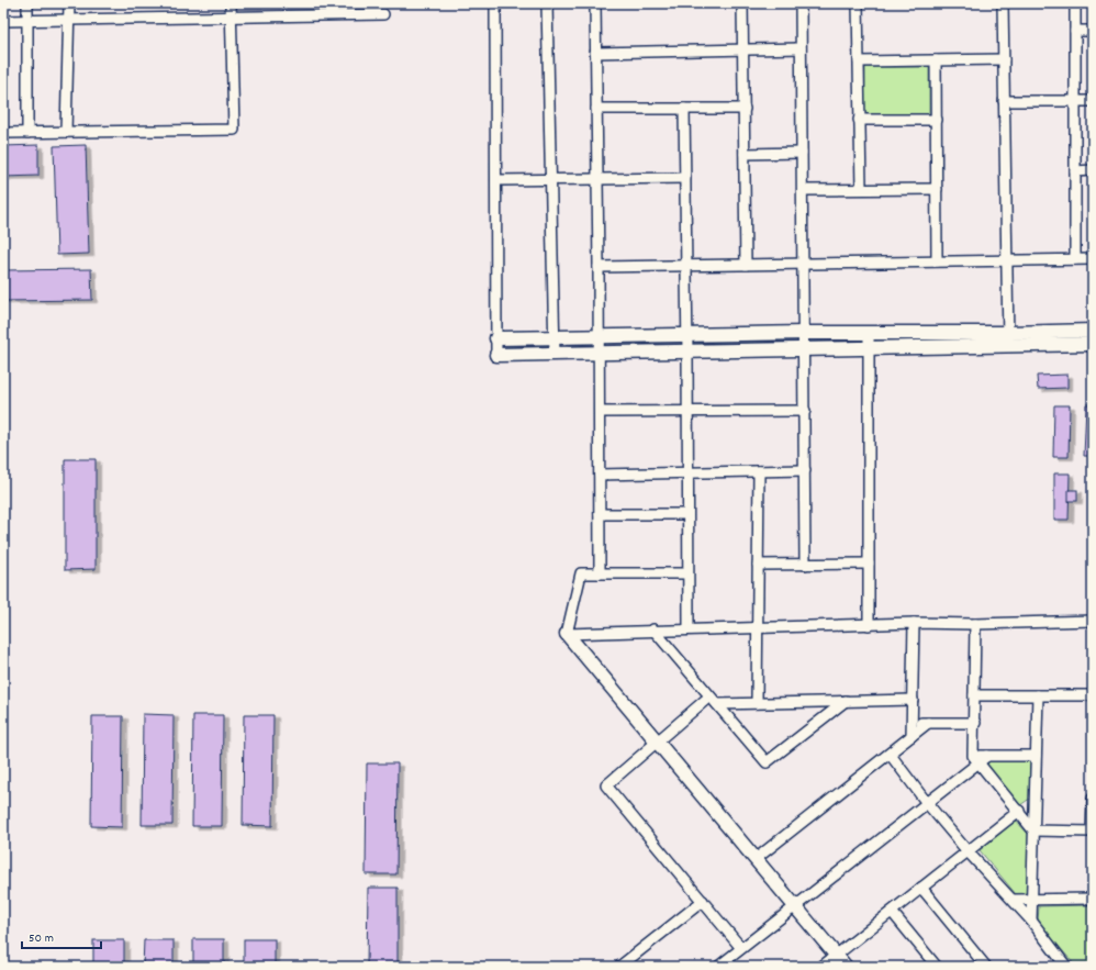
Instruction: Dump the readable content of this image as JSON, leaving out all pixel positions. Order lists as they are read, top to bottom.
{
  "scale_bar": "50 m"
}
